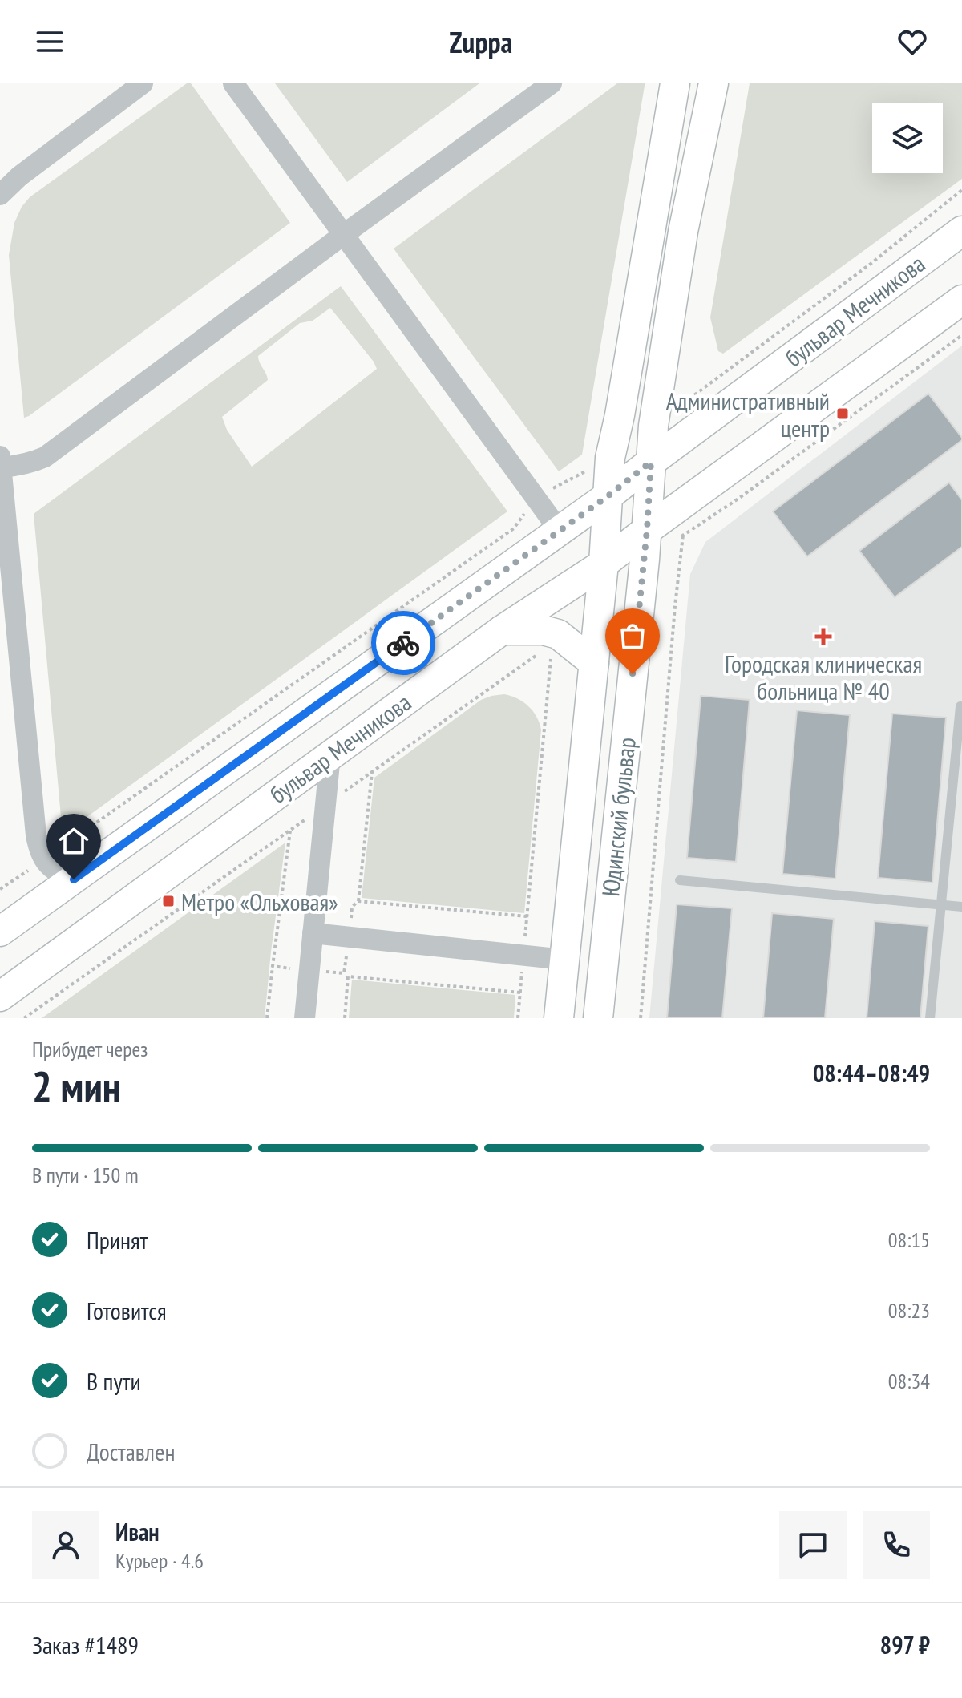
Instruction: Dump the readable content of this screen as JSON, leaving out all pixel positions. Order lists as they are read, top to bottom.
{
  "streets": {
    "street": ["бульвар Мечникова", "Юдинский бульвар"]
  },
  "crossings": [
    ["бульвар Мечникова", "Юдинский бульвар"]
  ],
  "places": {
    "transit": ["Административный центр", "Метро «Ольховая»"],
    "health": ["Городская клиническая больница № 40"]
  },
  "page": {
    "header": "Zuppa",
    "heading": ["2 мин", "Прибудет через", "08:44–08:49"],
    "panel": [
      "Иван",
      "Курьер · 4.6",
      "Заказ #1489",
      "897 ₽"
    ],
    "bar": "В пути · 150 m",
    "list": [
      ["Принят", "08:15"],
      ["Готовится", "08:23"],
      ["В пути", "08:34"],
      "Доставлен"
    ]
  }
}
